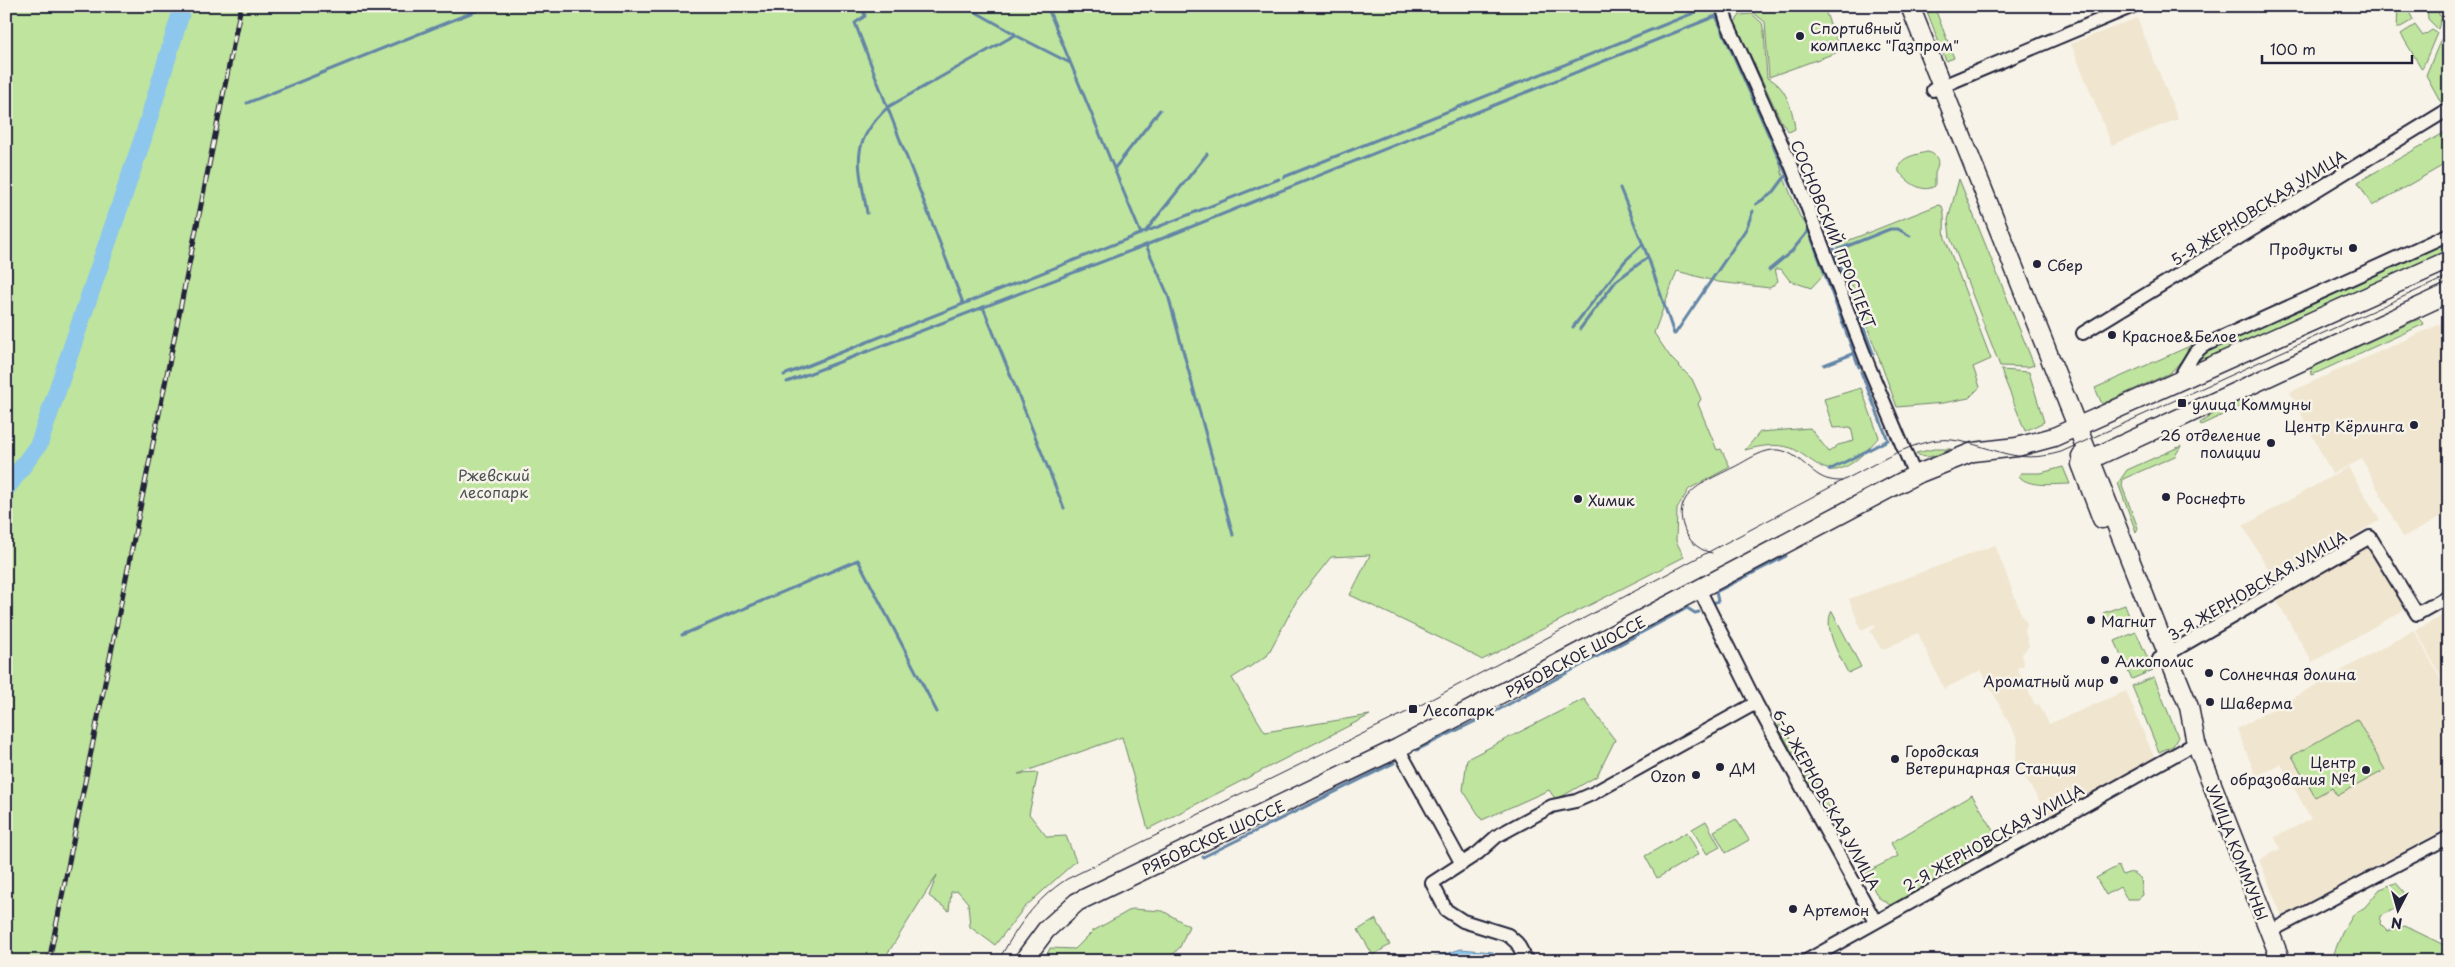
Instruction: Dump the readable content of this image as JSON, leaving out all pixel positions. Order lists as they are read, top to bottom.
{
  "streets": {
    "main road": ["РЯБОВСКОЕ ШОССЕ", "УЛИЦА КОММУНЫ"],
    "street": [
      "5-Я ЖЕРНОВСКАЯ УЛИЦА",
      "СОСНОВСКИЙ ПРОСПЕКТ",
      "3-Я ЖЕРНОВСКАЯ УЛИЦА",
      "6-Я ЖЕРНОВСКАЯ УЛИЦА",
      "2-Я ЖЕРНОВСКАЯ УЛИЦА"
    ]
  },
  "crossings": [
    ["СОСНОВСКИЙ ПРОСПЕКТ", "РЯБОВСКОЕ ШОССЕ"],
    ["3-Я ЖЕРНОВСКАЯ УЛИЦА", "УЛИЦА КОММУНЫ"],
    ["РЯБОВСКОЕ ШОССЕ", "УЛИЦА КОММУНЫ"],
    ["6-Я ЖЕРНОВСКАЯ УЛИЦА", "2-Я ЖЕРНОВСКАЯ УЛИЦА"],
    ["2-Я ЖЕРНОВСКАЯ УЛИЦА", "УЛИЦА КОММУНЫ"]
  ],
  "parks": ["Ржевский лесопарк"],
  "places": {
    "other": [
      "Cпортивный комплекс \"Газпром\"",
      "Продукты",
      "Сбер",
      "Красное&Белое",
      "Центр Кёрлинга",
      "26 отделение полиции",
      "Роснефть",
      "Химик",
      "Магнит",
      "Алкополис",
      "Солнечная долина",
      "Ароматный мир",
      "Шаверма",
      "Городская Ветеринарная Станция",
      "ДМ",
      "Центр образования №1",
      "Ozon",
      "Артемон"
    ],
    "transit": ["улица Коммуны", "Лесопарк"]
  },
  "scale_bar": "100 m",
  "north": "bottom"
}
